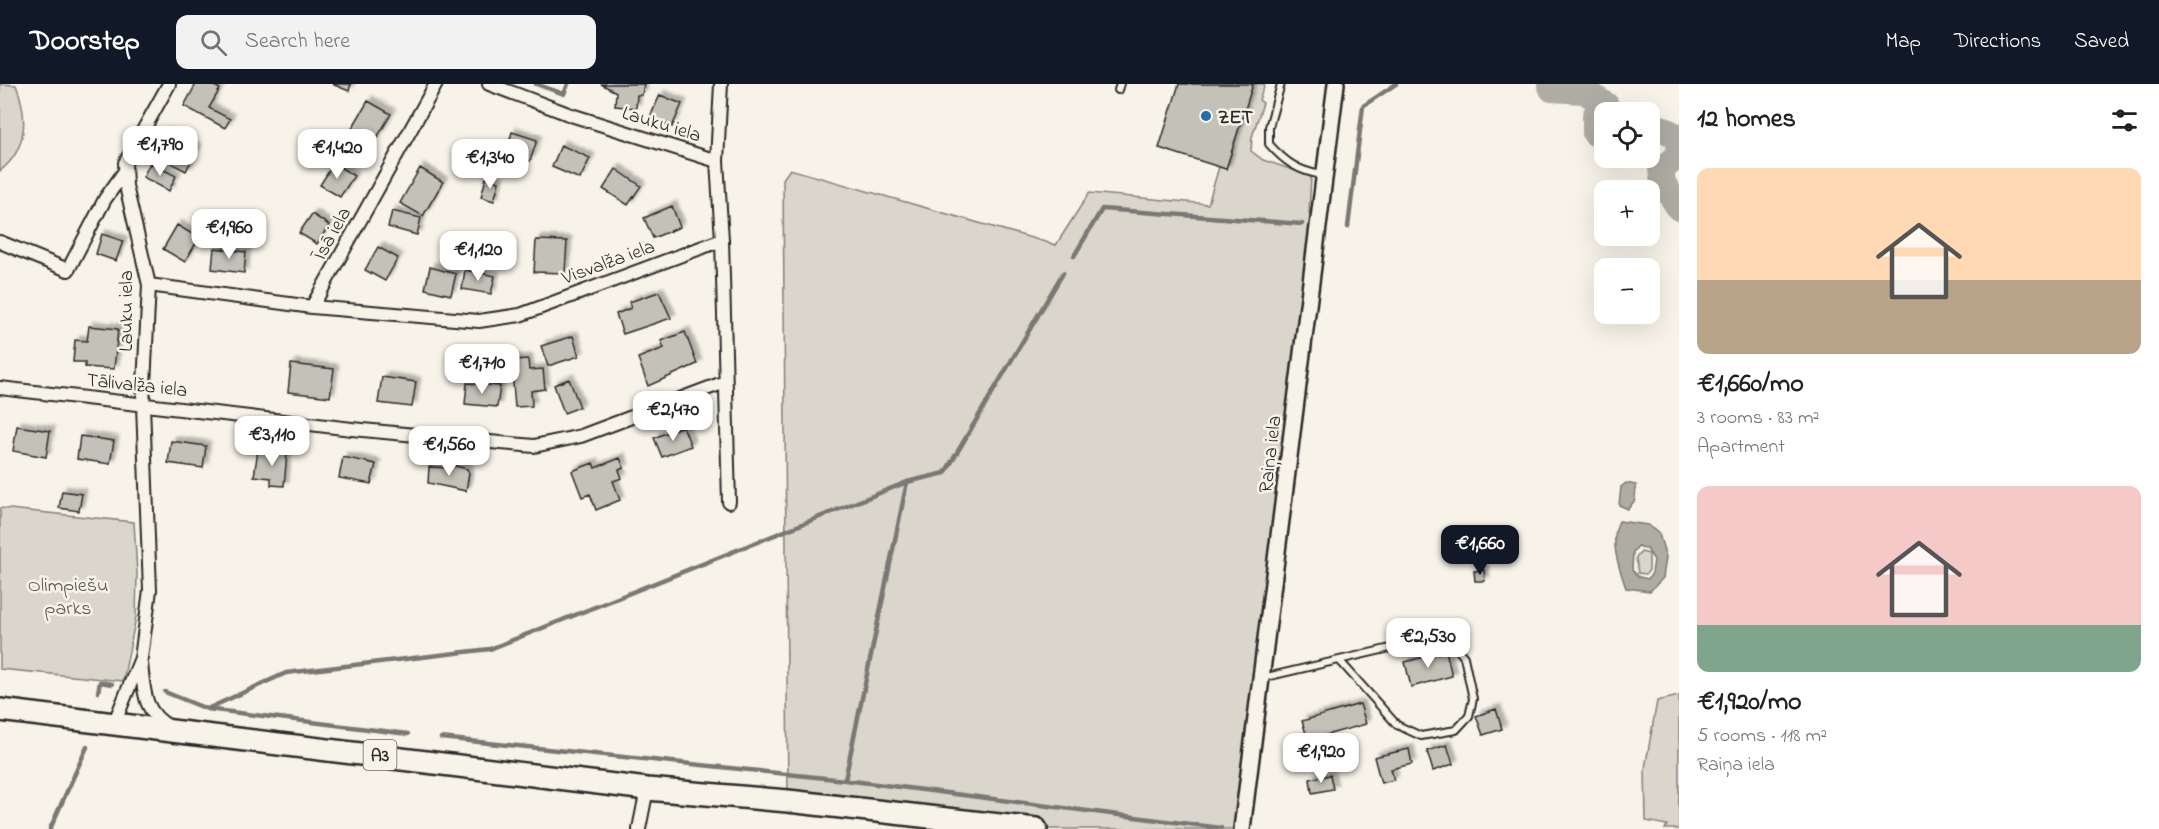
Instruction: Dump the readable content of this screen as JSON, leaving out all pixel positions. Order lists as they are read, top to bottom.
{
  "streets": {
    "highway": ["A3"],
    "street": [
      "Lauku iela",
      "Īsā iela",
      "Visvalža iela",
      "Tālivalža iela",
      "Raiņa iela"
    ]
  },
  "crossings": [
    ["Lauku iela", "Visvalža iela"],
    ["Lauku iela", "Tālivalža iela"],
    ["Īsā iela", "Visvalža iela"]
  ],
  "parks": ["Olimpiešu parks"],
  "places": ["ZET"],
  "page": {
    "header": "Doorstep",
    "search": "Search here",
    "nav": ["Map", "Directions", "Saved"],
    "heading": "12 homes",
    "map_buttons": ["+", "−"],
    "price": [
      "€1,790",
      "€1,420",
      "€1,340",
      "€1,960",
      "€1,120",
      "€1,710",
      "€2,470",
      "€3,110",
      "€1,560",
      "€1,660",
      "€2,530",
      "€1,920"
    ],
    "list": [
      {
        "name": "€1,660/mo",
        "note": "3 rooms · 83 m² · Apartment"
      },
      {
        "name": "€1,920/mo",
        "note": "5 rooms · 118 m² · Raiņa iela"
      }
    ]
  }
}
